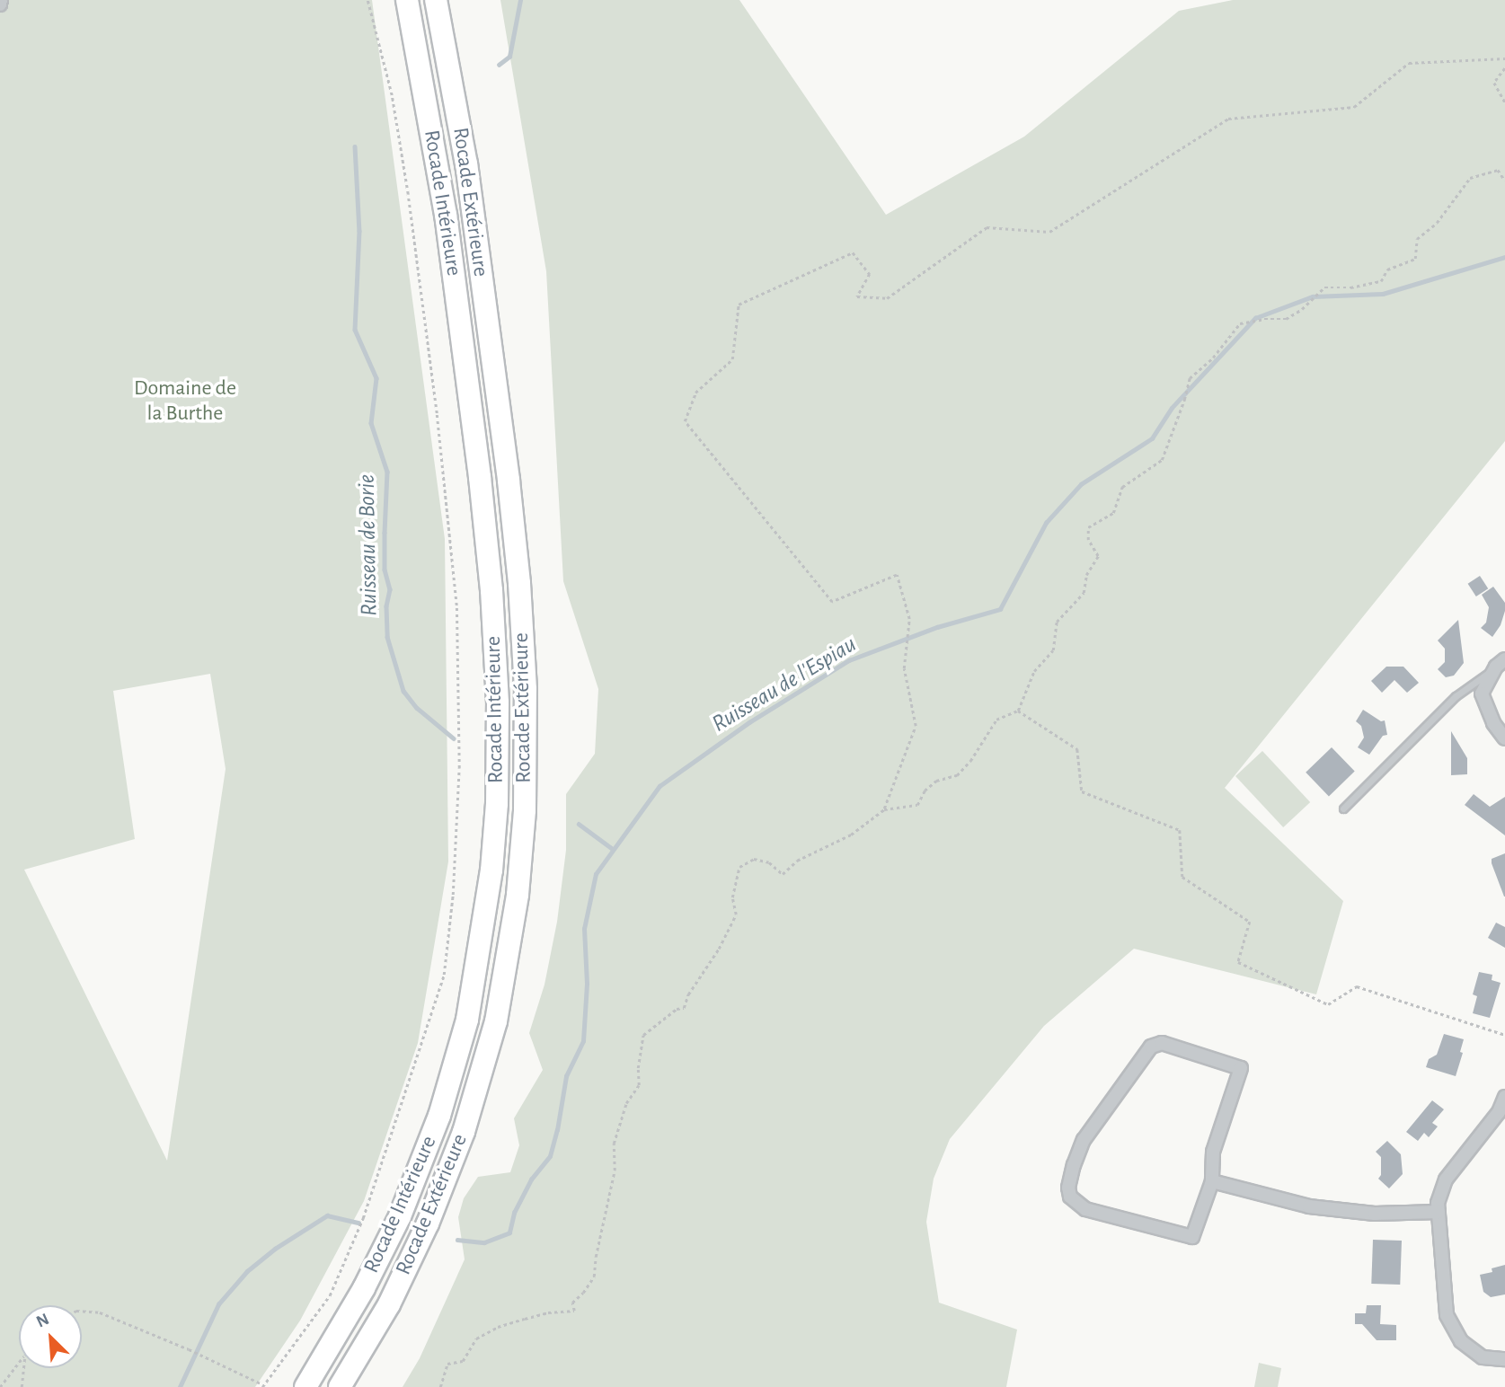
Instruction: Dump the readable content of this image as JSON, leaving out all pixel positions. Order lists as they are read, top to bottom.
{
  "streets": {
    "highway": ["Rocade Extérieure", "Rocade Intérieure"]
  },
  "water": ["Ruisseau de Borie", "Ruisseau de l'Espiau"],
  "parks": ["Domaine de la Burthe"],
  "north": "top left"
}
